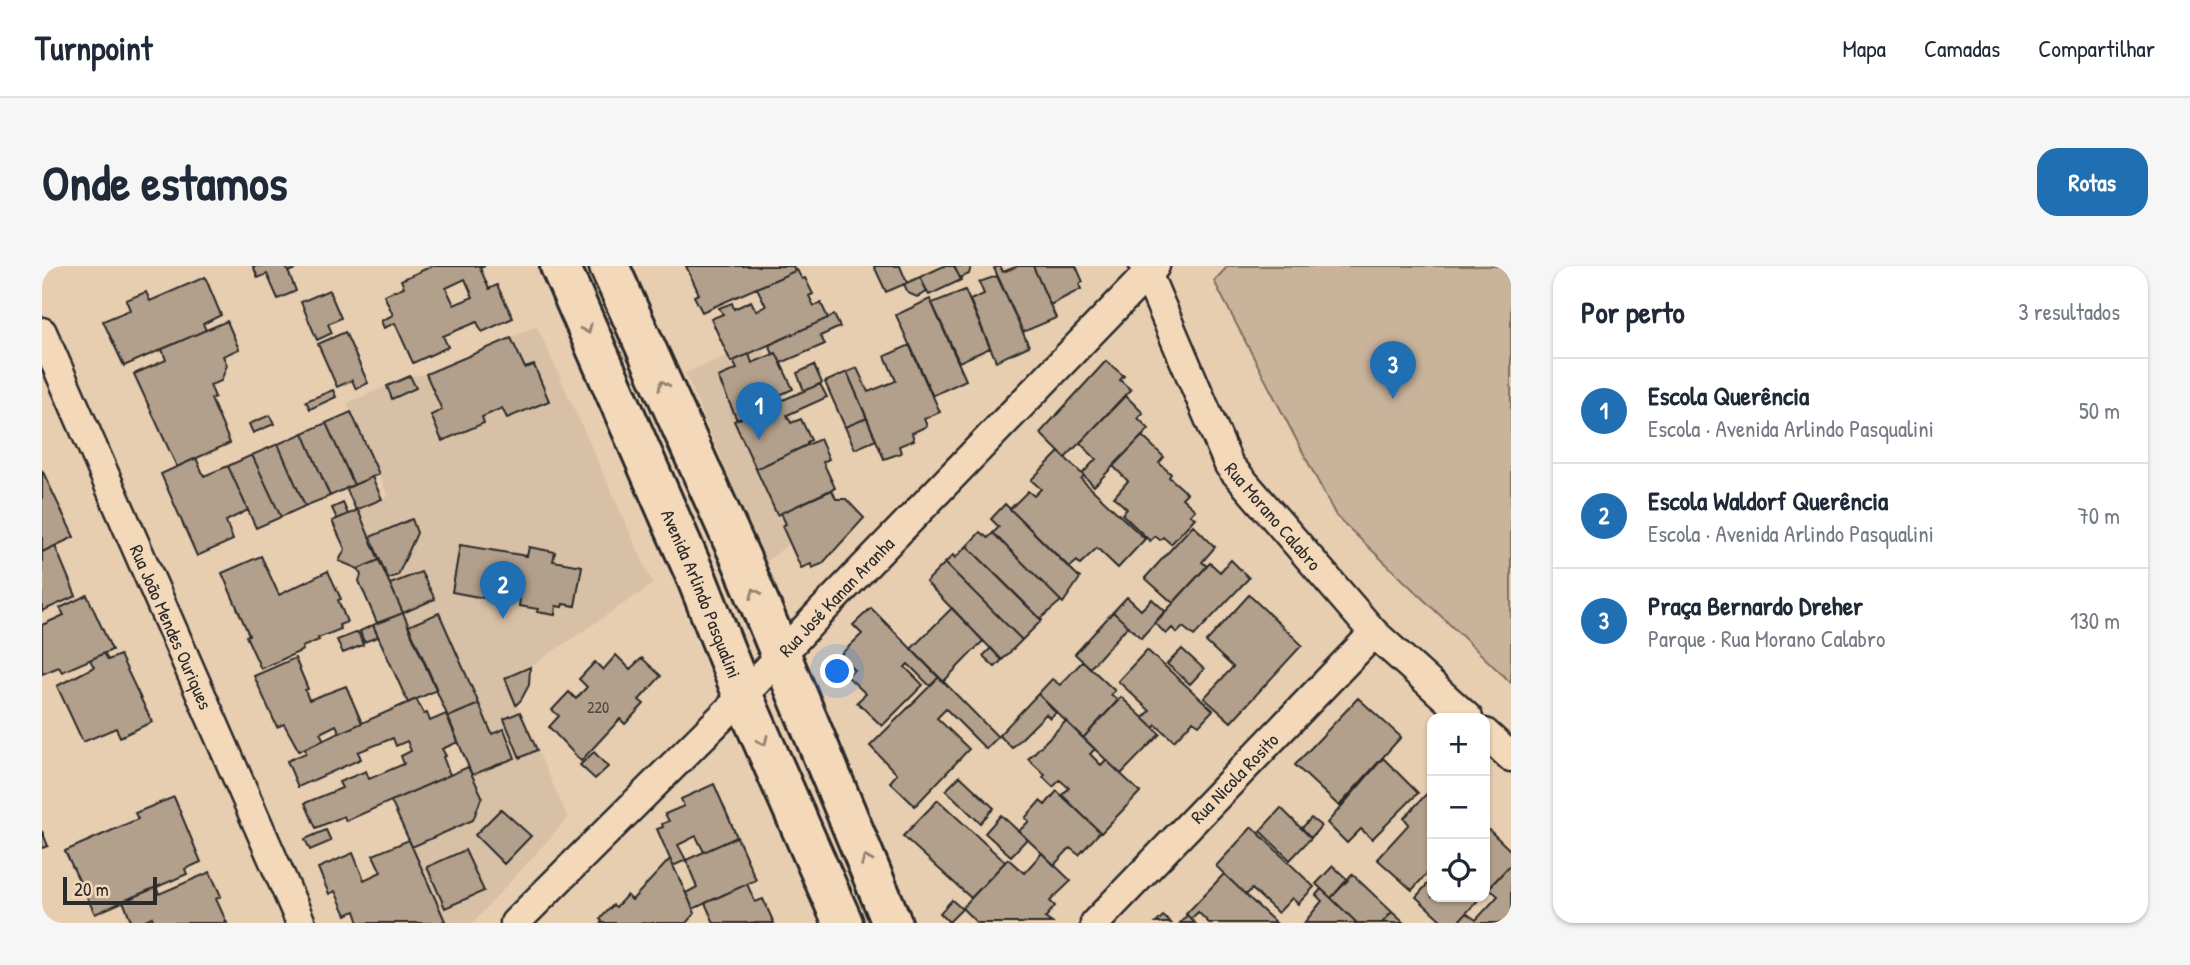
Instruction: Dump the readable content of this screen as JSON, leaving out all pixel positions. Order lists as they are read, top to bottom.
{
  "streets": {
    "street": [
      "Rua Morano Calabro",
      "Avenida Arlindo Pasqualini",
      "Rua José Kanan Aranha",
      "Rua João Mendes Ouriques",
      "Rua Nicola Rosito"
    ]
  },
  "crossings": [
    ["Rua Morano Calabro", "Rua José Kanan Aranha"],
    ["Rua Morano Calabro", "Rua Nicola Rosito"],
    ["Avenida Arlindo Pasqualini", "Rua José Kanan Aranha"]
  ],
  "house_numbers": ["220"],
  "scale_bar": "20 m",
  "page": {
    "header": "Turnpoint",
    "nav": ["Mapa", "Camadas", "Compartilhar"],
    "buttons": "Rotas",
    "title": "Onde estamos",
    "heading": ["Por perto", "3 resultados"],
    "pins": ["3", "1", "2"],
    "list": [
      {
        "mark": "1",
        "name": "Escola Querência",
        "note": "Escola · Avenida Arlindo Pasqualini",
        "value": "50 m"
      },
      {
        "mark": "2",
        "name": "Escola Waldorf Querência",
        "note": "Escola · Avenida Arlindo Pasqualini",
        "value": "70 m"
      },
      {
        "mark": "3",
        "name": "Praça Bernardo Dreher",
        "note": "Parque · Rua Morano Calabro",
        "value": "130 m"
      }
    ],
    "map_buttons": ["+", "−"],
    "scale": "20 m"
  }
}
